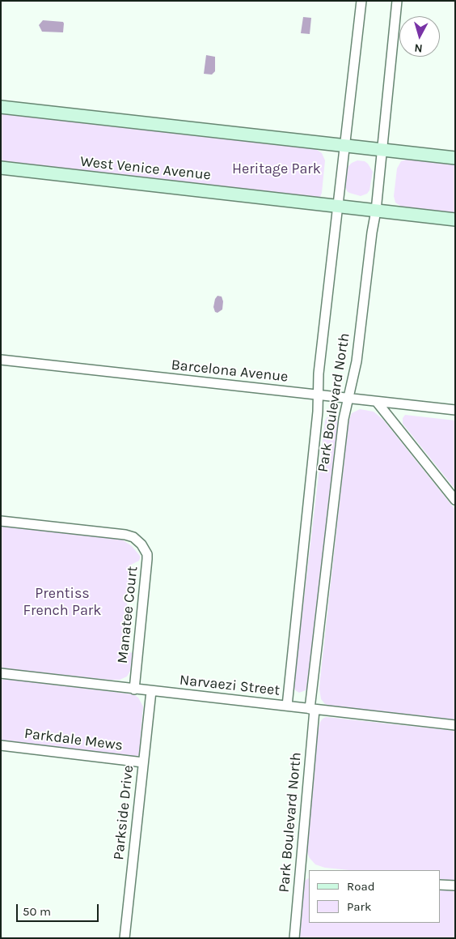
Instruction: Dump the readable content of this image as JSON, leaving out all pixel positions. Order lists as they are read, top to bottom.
{
  "streets": {
    "street": [
      "West Venice Avenue",
      "Barcelona Avenue",
      "Park Boulevard North",
      "Manatee Court",
      "Narvaezi Street",
      "Parkdale Mews",
      "Parkside Drive"
    ]
  },
  "crossings": [
    ["West Venice Avenue", "Park Boulevard North"],
    ["Barcelona Avenue", "Park Boulevard North"],
    ["Park Boulevard North", "Narvaezi Street"],
    ["Manatee Court", "Narvaezi Street"],
    ["Narvaezi Street", "Parkside Drive"],
    ["Parkdale Mews", "Parkside Drive"]
  ],
  "parks": ["Heritage Park", "Prentiss French Park"],
  "legend": ["Road", "Park"],
  "scale_bar": "50 m",
  "north": "bottom"
}
